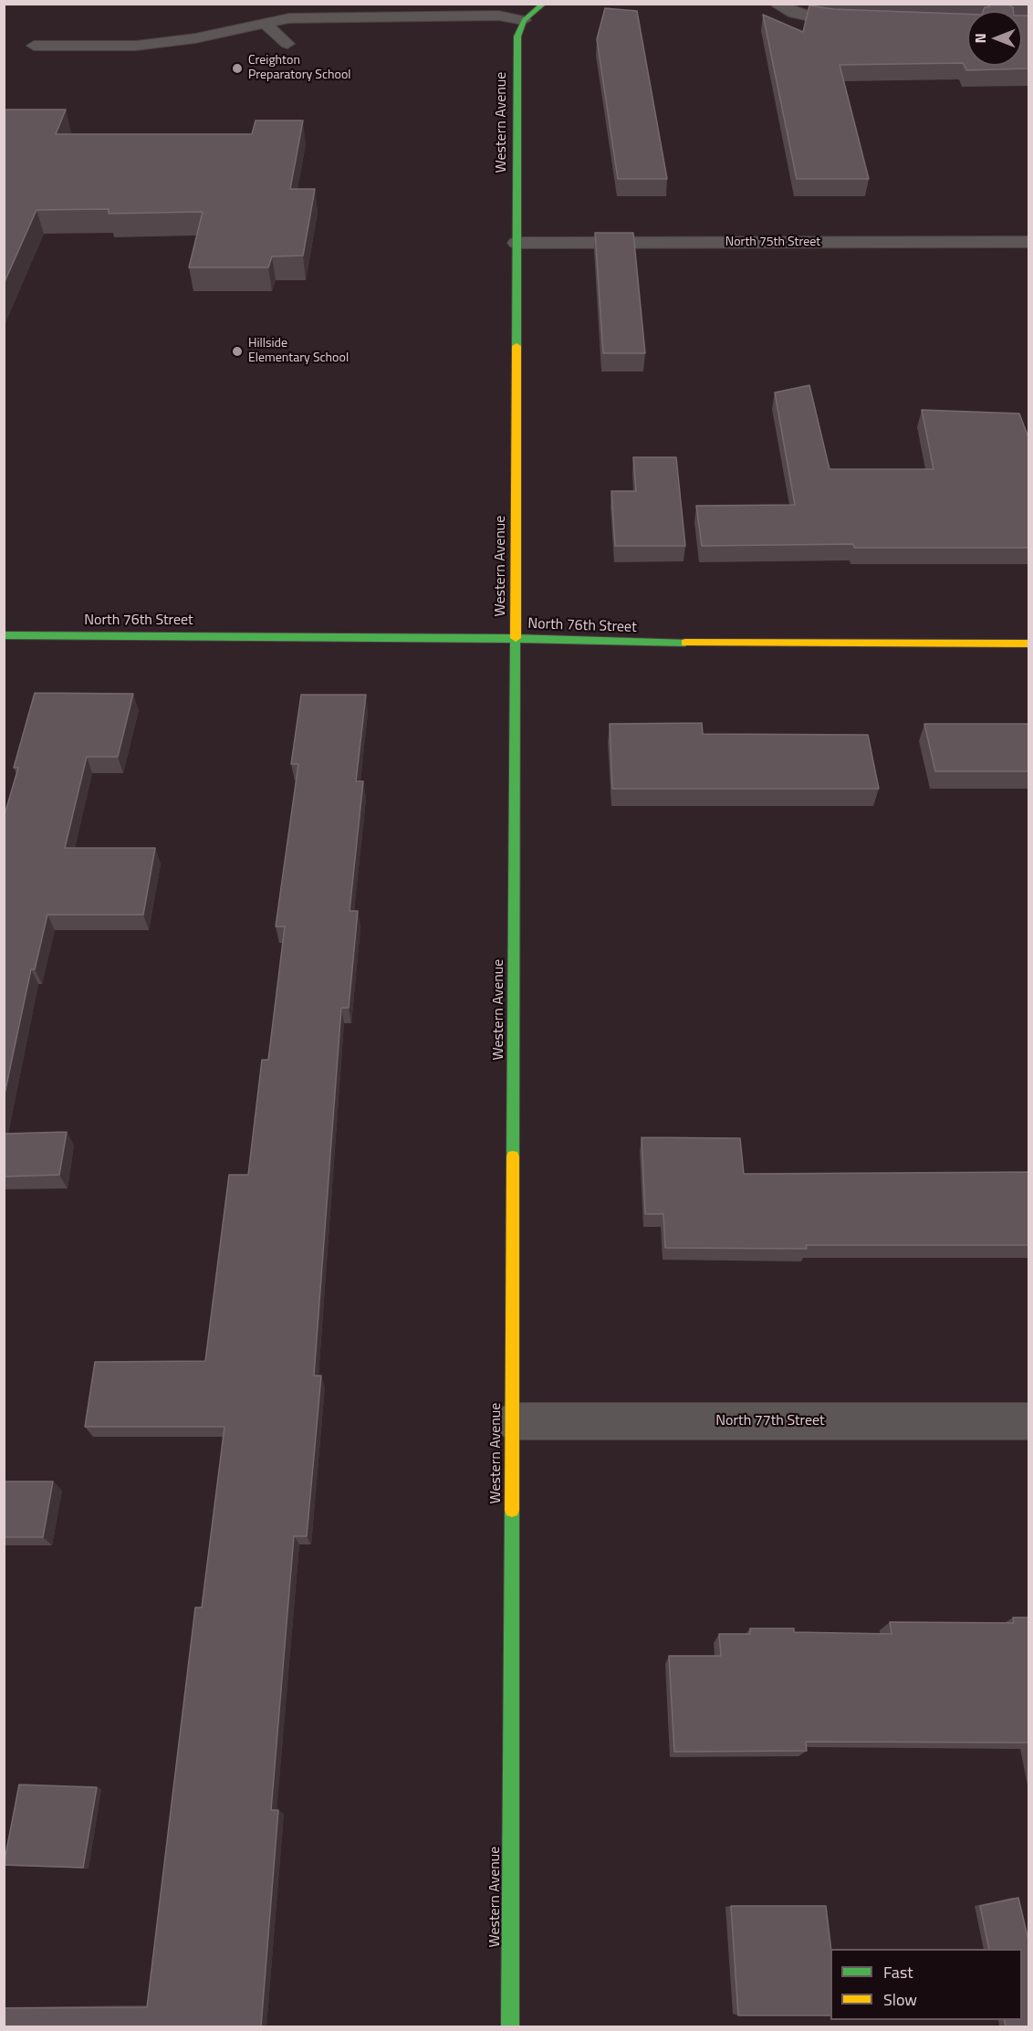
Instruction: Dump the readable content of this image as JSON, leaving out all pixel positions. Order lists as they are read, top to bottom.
{
  "streets": {
    "street": [
      "Western Avenue",
      "North 75th Street",
      "North 76th Street",
      "North 77th Street"
    ]
  },
  "crossings": [
    ["Western Avenue", "North 75th Street"],
    ["Western Avenue", "North 76th Street"],
    ["Western Avenue", "North 77th Street"]
  ],
  "places": ["Creighton Preparatory School", "Hillside Elementary School"],
  "legend": ["Fast", "Slow"],
  "north": "left"
}
